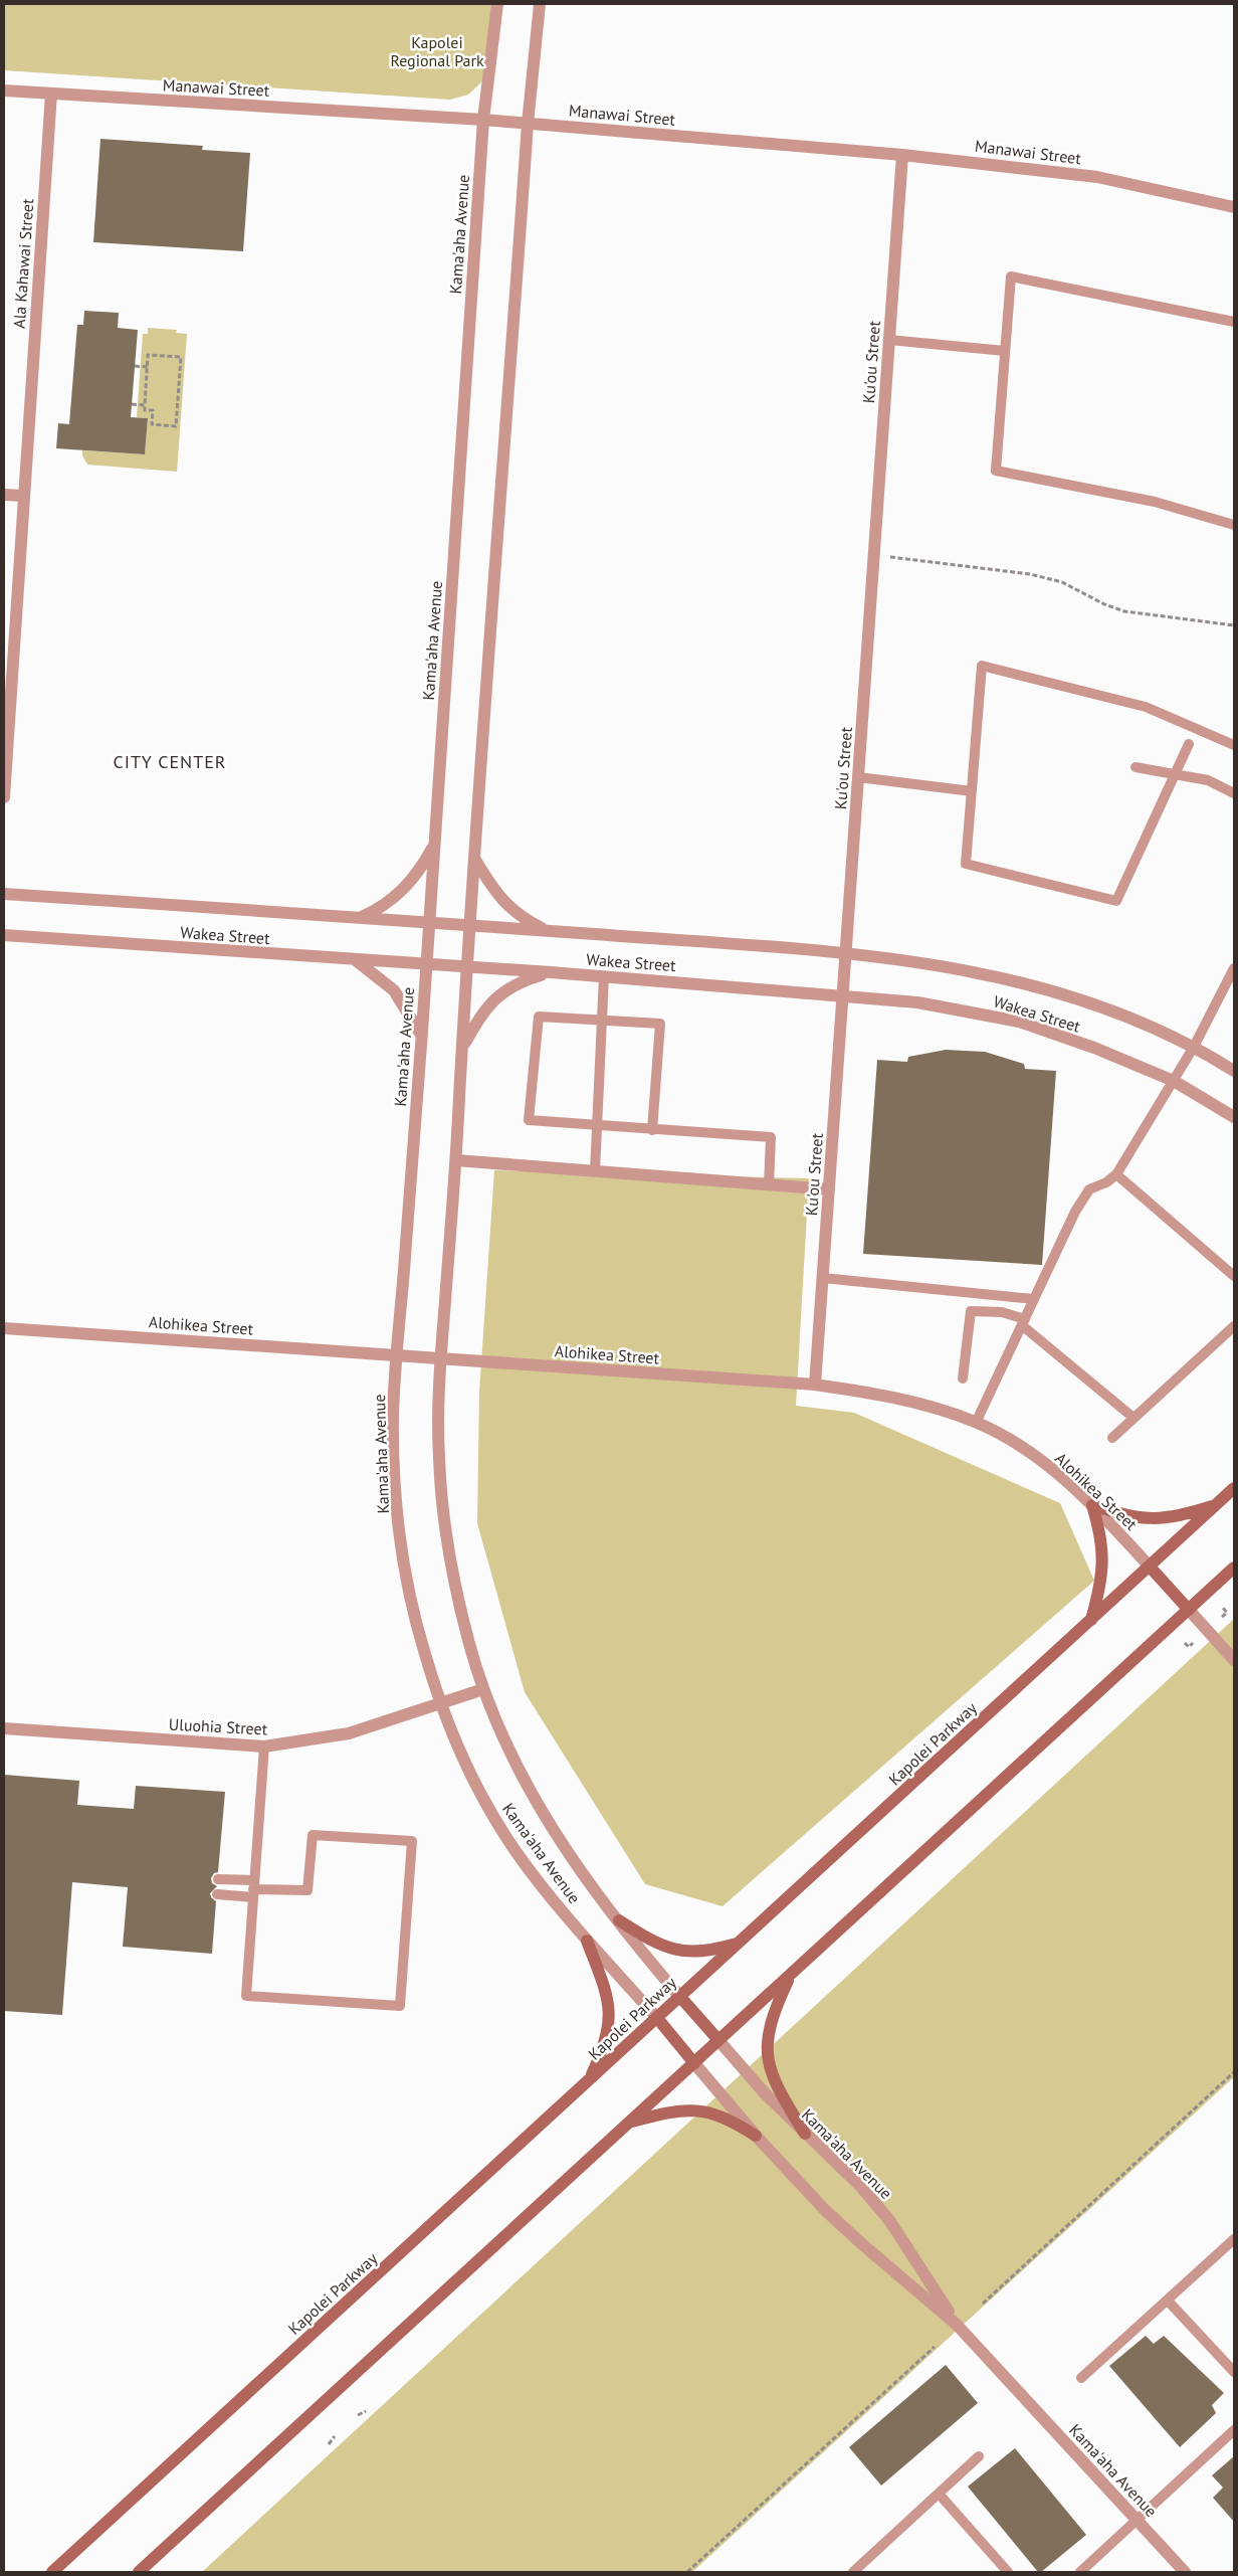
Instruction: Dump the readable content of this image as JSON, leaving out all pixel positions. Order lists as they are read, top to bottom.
{
  "streets": {
    "main road": ["Kapolei Parkway"],
    "street": [
      "Manawai Street",
      "Kama'aha Avenue",
      "Ala Kahawai Street",
      "Ku'ou Street",
      "Wakea Street",
      "Alohikea Street",
      "Uluohia Street"
    ]
  },
  "crossings": [
    ["Manawai Street", "Kama'aha Avenue"],
    ["Manawai Street", "Ala Kahawai Street"],
    ["Manawai Street", "Ku'ou Street"],
    ["Kama'aha Avenue", "Wakea Street"],
    ["Kama'aha Avenue", "Alohikea Street"],
    ["Kama'aha Avenue", "Uluohia Street"],
    ["Kama'aha Avenue", "Kapolei Parkway"],
    ["Ku'ou Street", "Wakea Street"],
    ["Ku'ou Street", "Alohikea Street"],
    ["Alohikea Street", "Kapolei Parkway"]
  ],
  "districts": ["CITY CENTER"],
  "parks": ["Kapolei Regional Park"]
}
